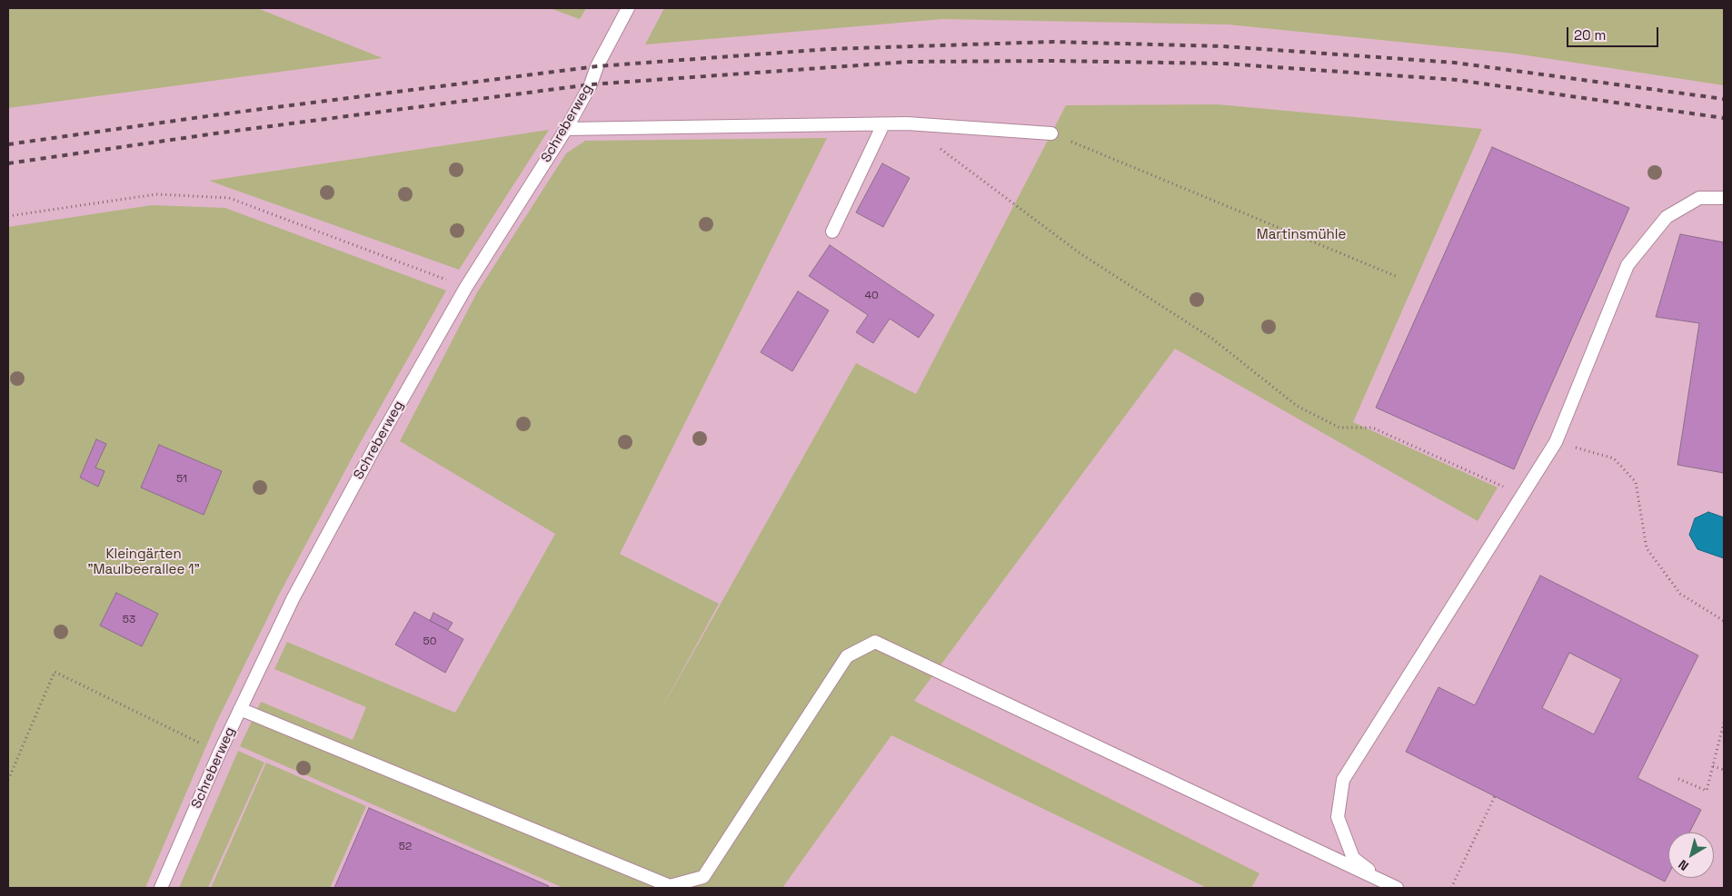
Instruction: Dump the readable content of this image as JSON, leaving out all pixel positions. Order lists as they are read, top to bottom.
{
  "streets": {
    "lane": ["Schreberweg"]
  },
  "parks": ["Martinsmühle", "Kleingärten \"Maulbeerallee 1\""],
  "house_numbers": [
    "40",
    "51",
    "53",
    "50",
    "52"
  ],
  "scale_bar": "20 m",
  "north": "bottom left"
}
